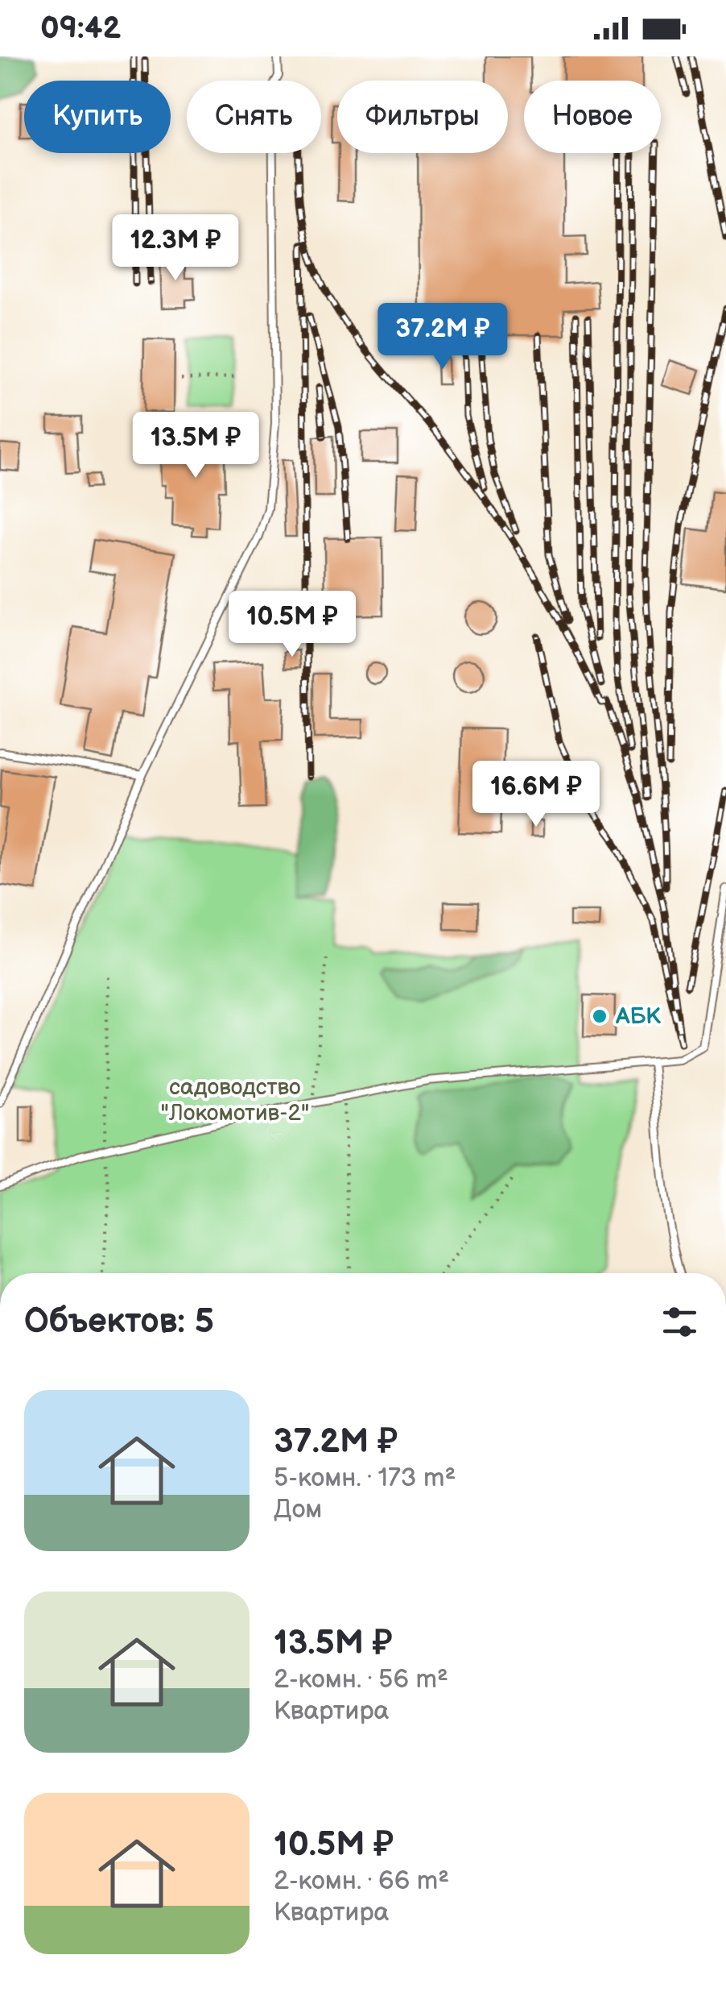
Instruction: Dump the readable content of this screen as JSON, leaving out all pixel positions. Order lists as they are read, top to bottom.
{
  "parks": ["садоводство \"Локомотив-2\""],
  "places": ["АБК"],
  "page": {
    "status": "09:42",
    "chip": [
      "Купить",
      "Снять",
      "Фильтры",
      "Новое"
    ],
    "price": [
      "12.3M ₽",
      "37.2M ₽",
      "13.5M ₽",
      "10.5M ₽",
      "16.6M ₽"
    ],
    "heading": "Объектов: 5",
    "list": [
      {
        "name": "37.2M ₽",
        "note": "5-комн. · 173 m² · Дом"
      },
      {
        "name": "13.5M ₽",
        "note": "2-комн. · 56 m² · Квартира"
      },
      {
        "name": "10.5M ₽",
        "note": "2-комн. · 66 m² · Квартира"
      }
    ]
  }
}
